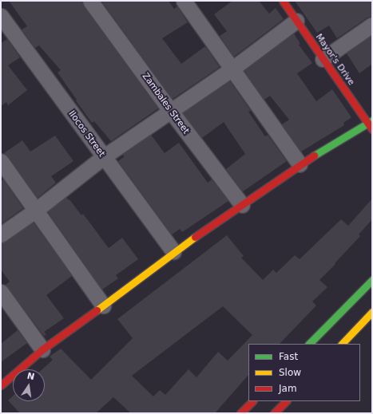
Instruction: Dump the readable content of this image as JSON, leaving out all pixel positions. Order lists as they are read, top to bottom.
{
  "streets": {
    "street": ["Mayor's Drive", "Zambales Street", "Ilocos Street"]
  },
  "legend": ["Fast", "Slow", "Jam"],
  "north": "top"
}
